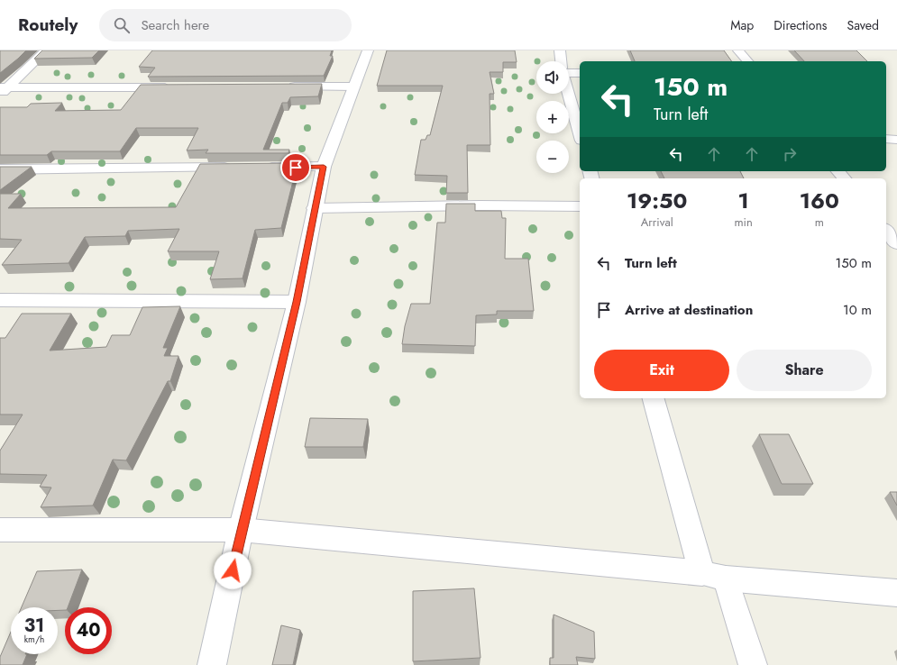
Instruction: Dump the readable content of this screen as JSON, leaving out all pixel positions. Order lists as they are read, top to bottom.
{
  "page": {
    "header": "Routely",
    "search": "Search here",
    "nav": ["Map", "Directions", "Saved"],
    "map_buttons": ["+", "−"],
    "turn": ["150 m", "Turn left"],
    "eta": [
      "19:50",
      "Arrival",
      "1",
      "min",
      "160",
      "m"
    ],
    "list": [
      {
        "name": "Turn left",
        "value": "150 m"
      },
      {
        "name": "Arrive at destination",
        "value": "10 m"
      }
    ],
    "buttons": ["Exit", "Share"],
    "speed": "31 km/h",
    "limit": "40"
  }
}
